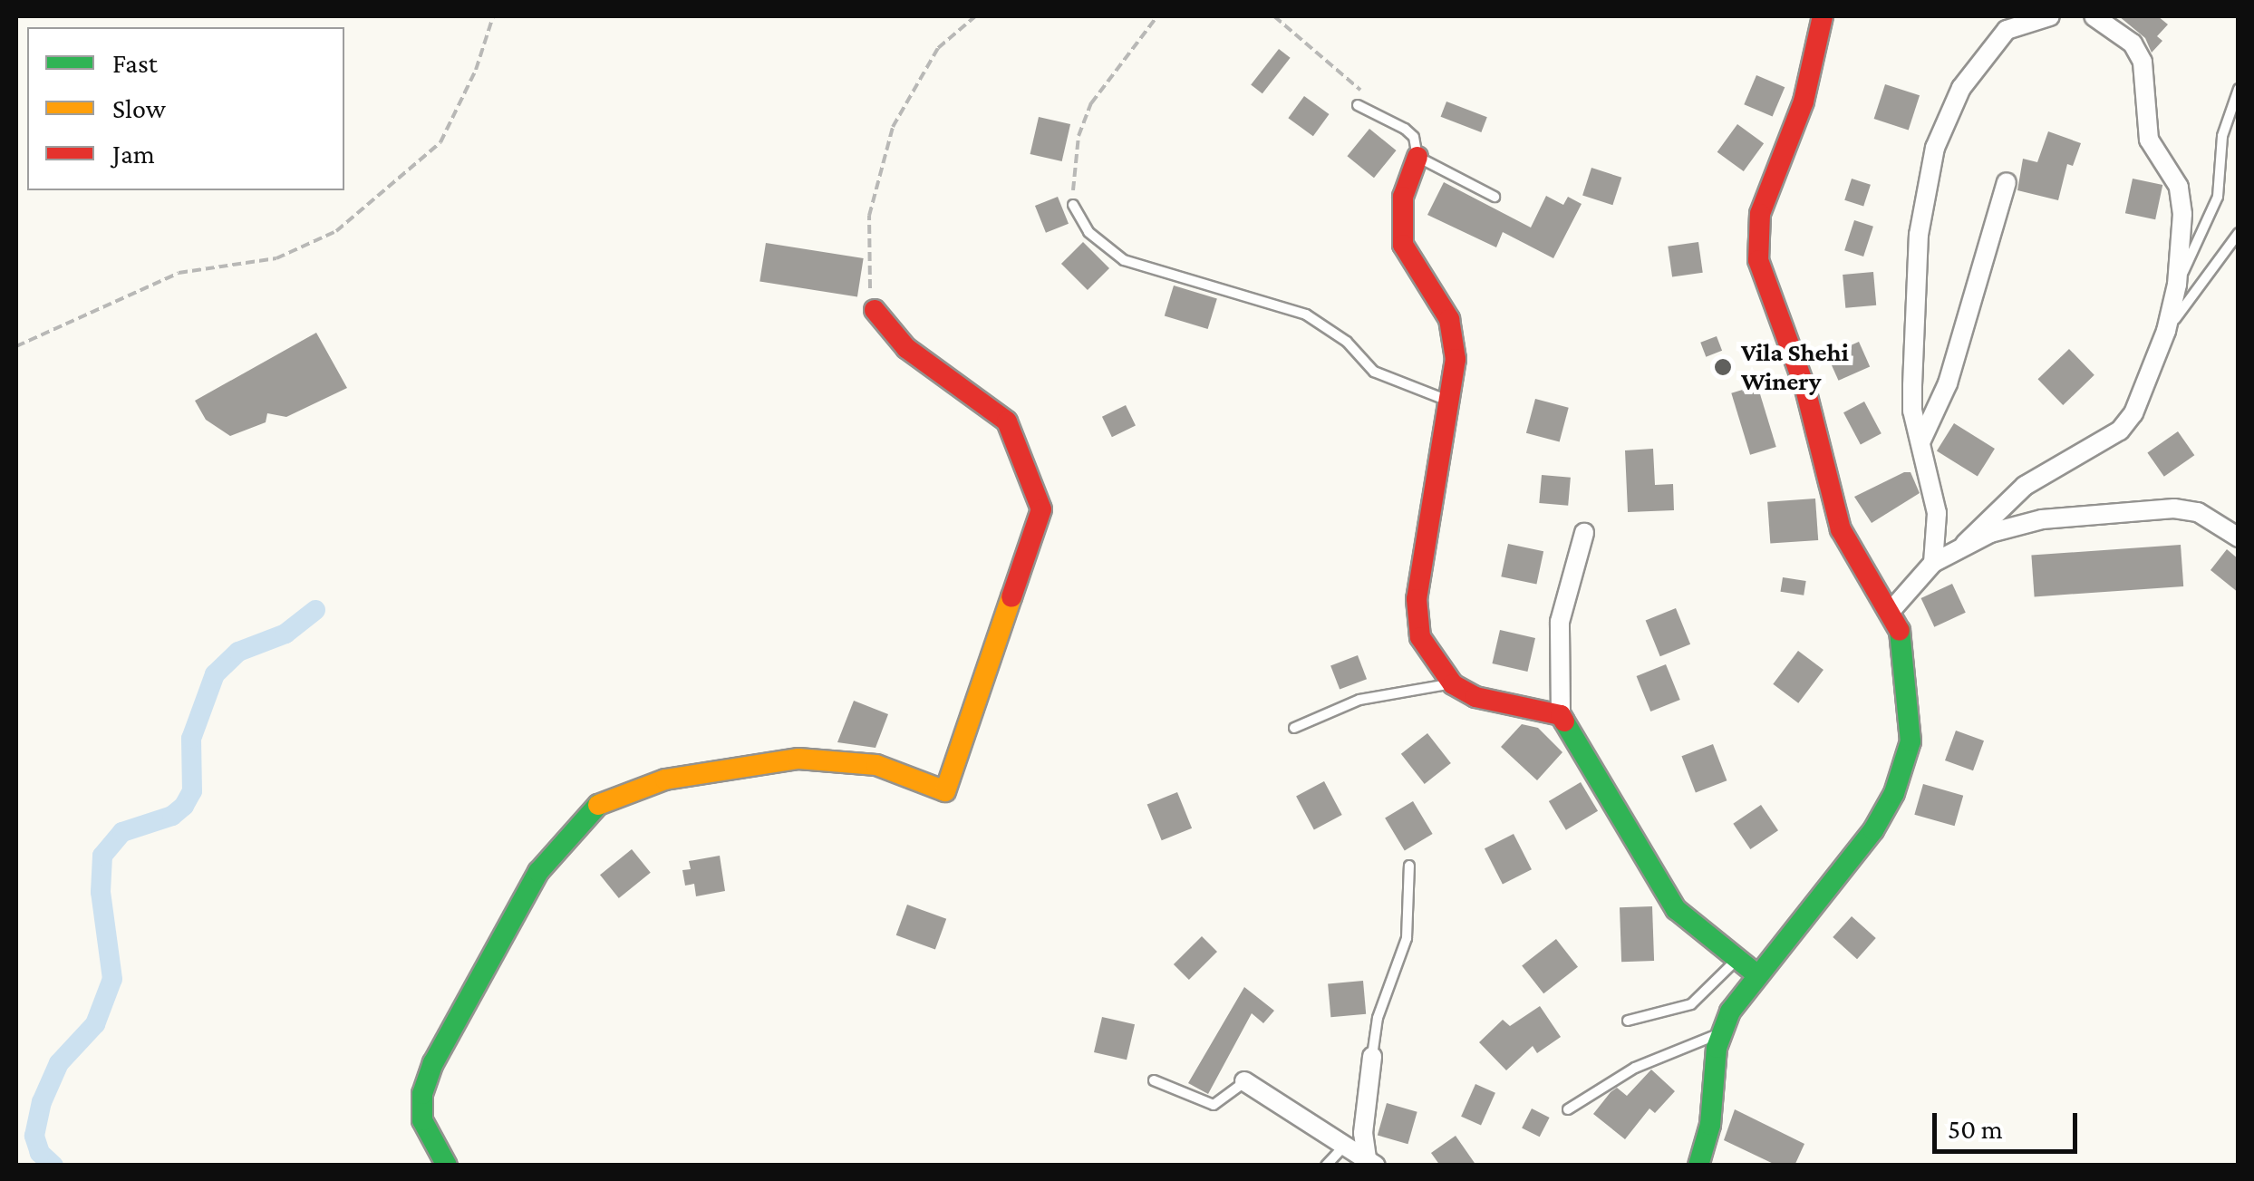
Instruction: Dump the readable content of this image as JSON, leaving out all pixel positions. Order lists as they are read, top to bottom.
{
  "places": ["Vila Shehi Winery"],
  "legend": ["Fast", "Slow", "Jam"],
  "scale_bar": "50 m"
}
